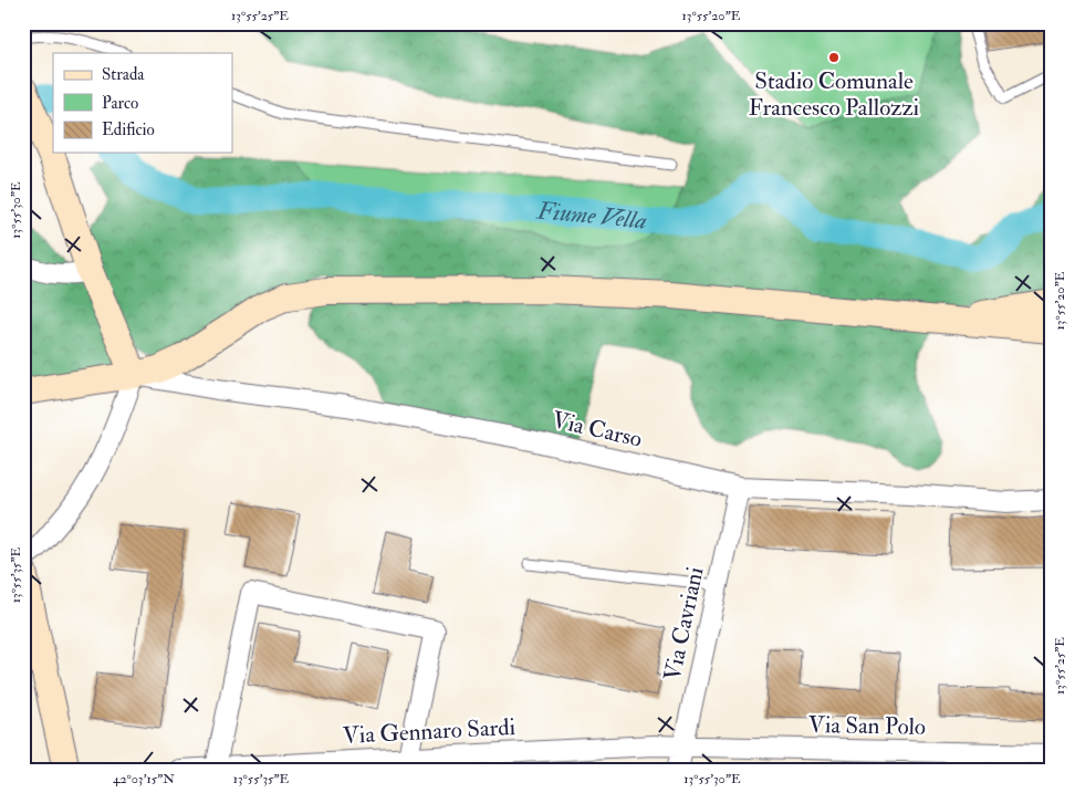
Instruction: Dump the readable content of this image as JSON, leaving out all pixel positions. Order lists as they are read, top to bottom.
{
  "streets": {
    "street": [
      "Via Carso",
      "Via Cavriani",
      "Via San Polo",
      "Via Gennaro Sardi"
    ]
  },
  "crossings": [
    ["Via Carso", "Via Cavriani"],
    ["Via Cavriani", "Via San Polo"],
    ["Via Cavriani", "Via Gennaro Sardi"],
    ["Via San Polo", "Via Gennaro Sardi"]
  ],
  "water": ["Fiume Vella"],
  "places": ["Stadio Comunale Francesco Pallozzi"],
  "legend": ["Strada", "Parco", "Edificio"],
  "coordinates": [
    "13°55'25\"E",
    "13°55'20\"E",
    "13°55'30\"E",
    "13°55'35\"E",
    "42°03'15\"N"
  ]
}
